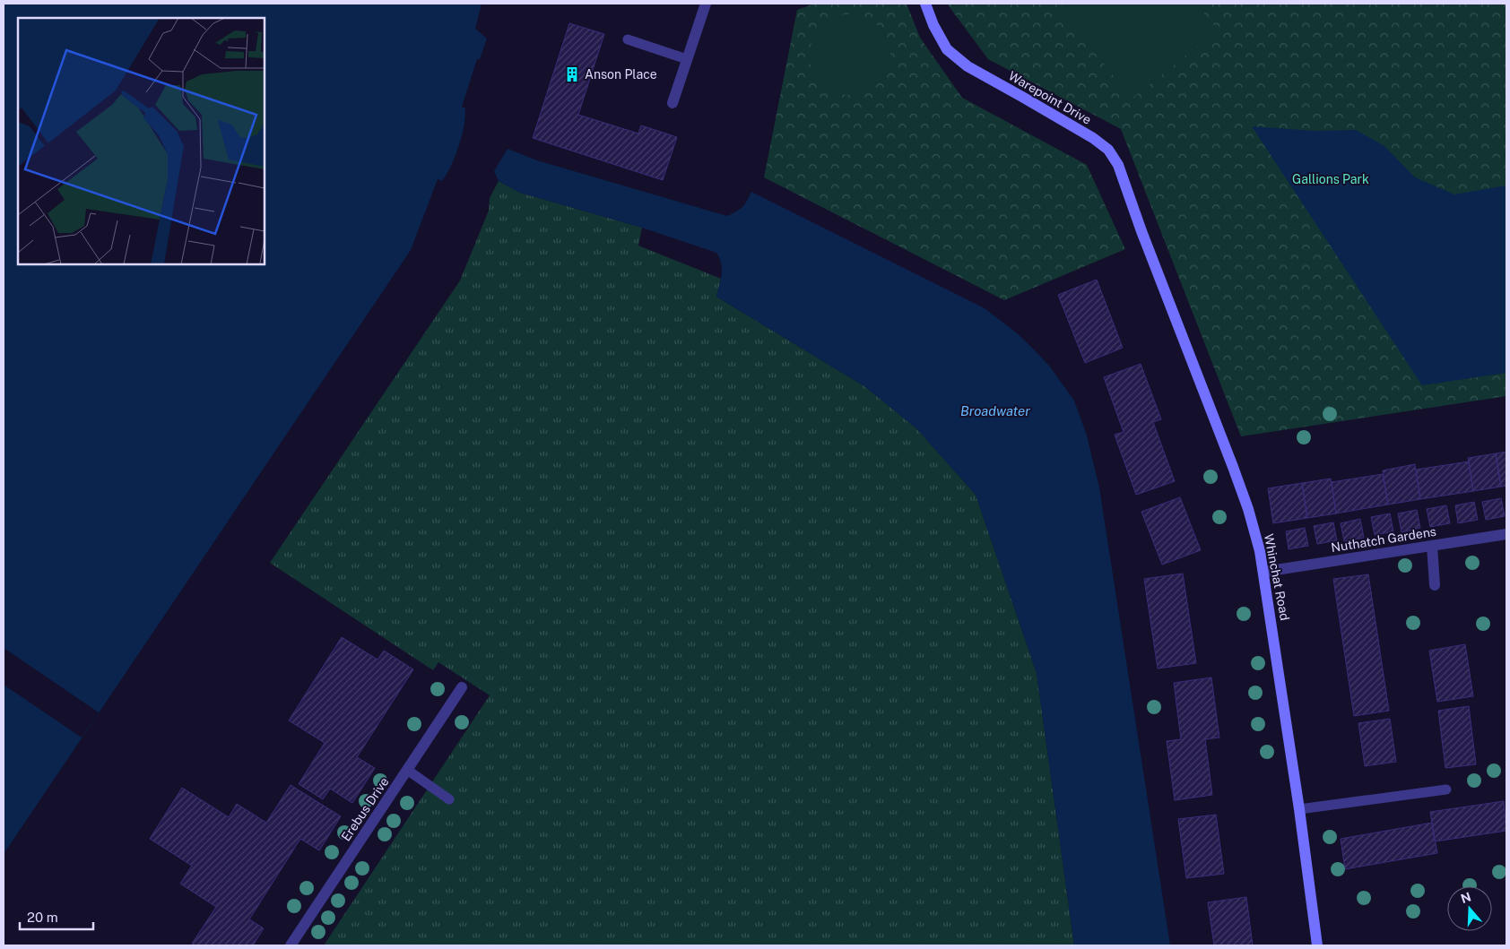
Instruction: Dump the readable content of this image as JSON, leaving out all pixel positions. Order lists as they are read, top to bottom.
{
  "streets": {
    "street": [
      "Warepoint Drive",
      "Nuthatch Gardens",
      "Whinchat Road",
      "Erebus Drive"
    ]
  },
  "crossings": [
    ["Warepoint Drive", "Whinchat Road"],
    ["Nuthatch Gardens", "Whinchat Road"]
  ],
  "water": ["Broadwater"],
  "parks": ["Gallions Park"],
  "places": {
    "building": ["Anson Place"]
  },
  "scale_bar": "20 m",
  "north": "top"
}
